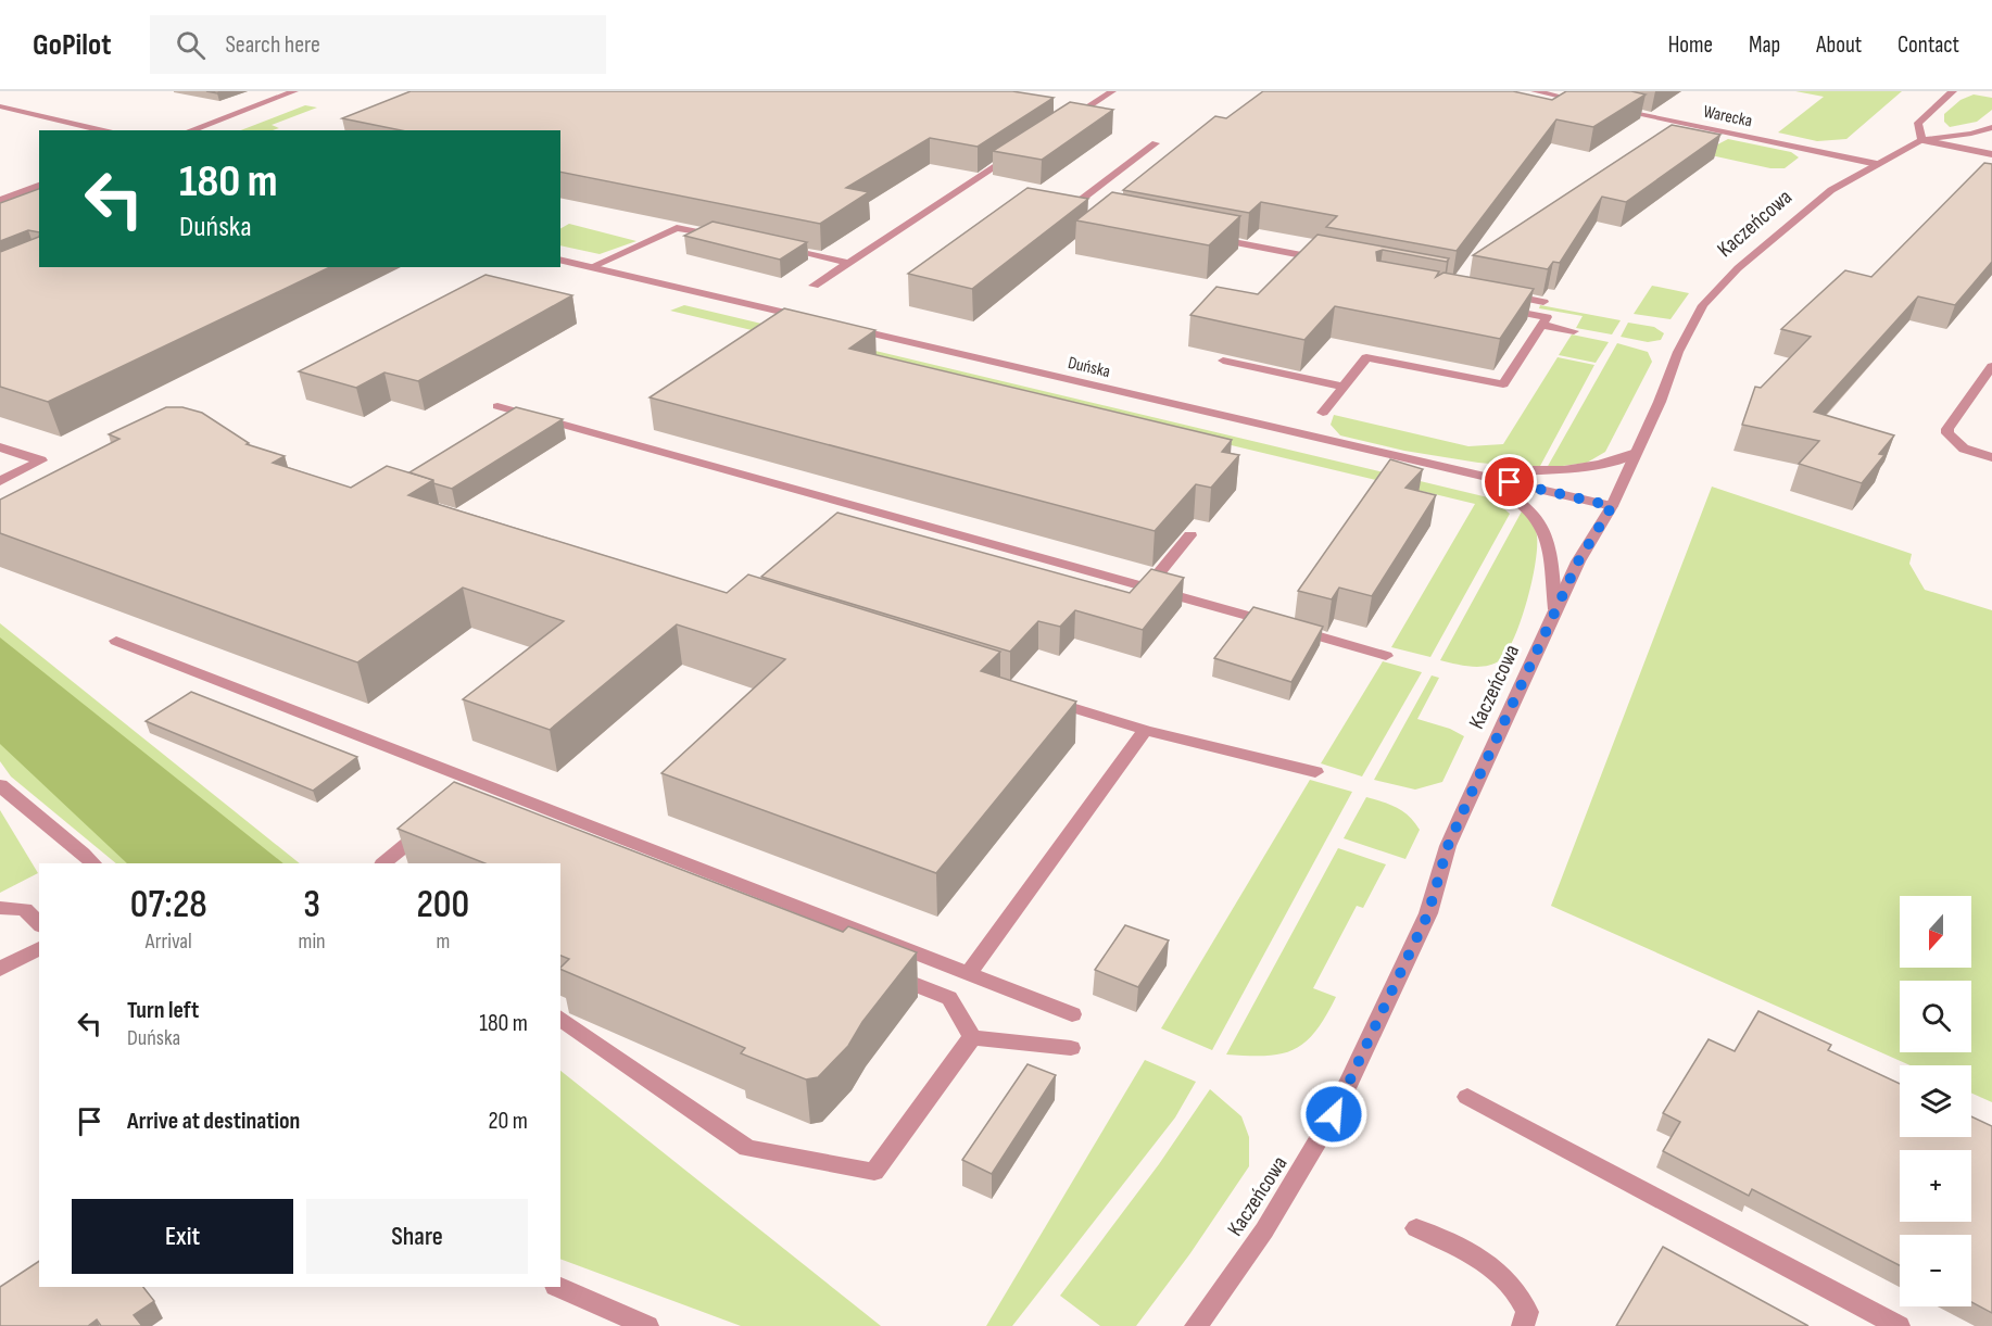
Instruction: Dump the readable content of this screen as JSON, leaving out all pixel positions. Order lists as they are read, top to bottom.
{
  "streets": {
    "street": ["Warecka", "Kaczeńcowa", "Duńska"]
  },
  "crossings": [
    ["Warecka", "Kaczeńcowa"],
    ["Kaczeńcowa", "Duńska"]
  ],
  "north": "bottom",
  "page": {
    "header": "GoPilot",
    "search": "Search here",
    "nav": [
      "Home",
      "Map",
      "About",
      "Contact"
    ],
    "turn": ["180 m", "Duńska"],
    "eta": [
      "07:28",
      "Arrival",
      "3",
      "min",
      "200",
      "m"
    ],
    "map_buttons": ["+", "−"],
    "list": [
      {
        "name": "Turn left",
        "note": "Duńska",
        "value": "180 m"
      },
      {
        "name": "Arrive at destination",
        "value": "20 m"
      }
    ],
    "buttons": ["Exit", "Share"]
  }
}
